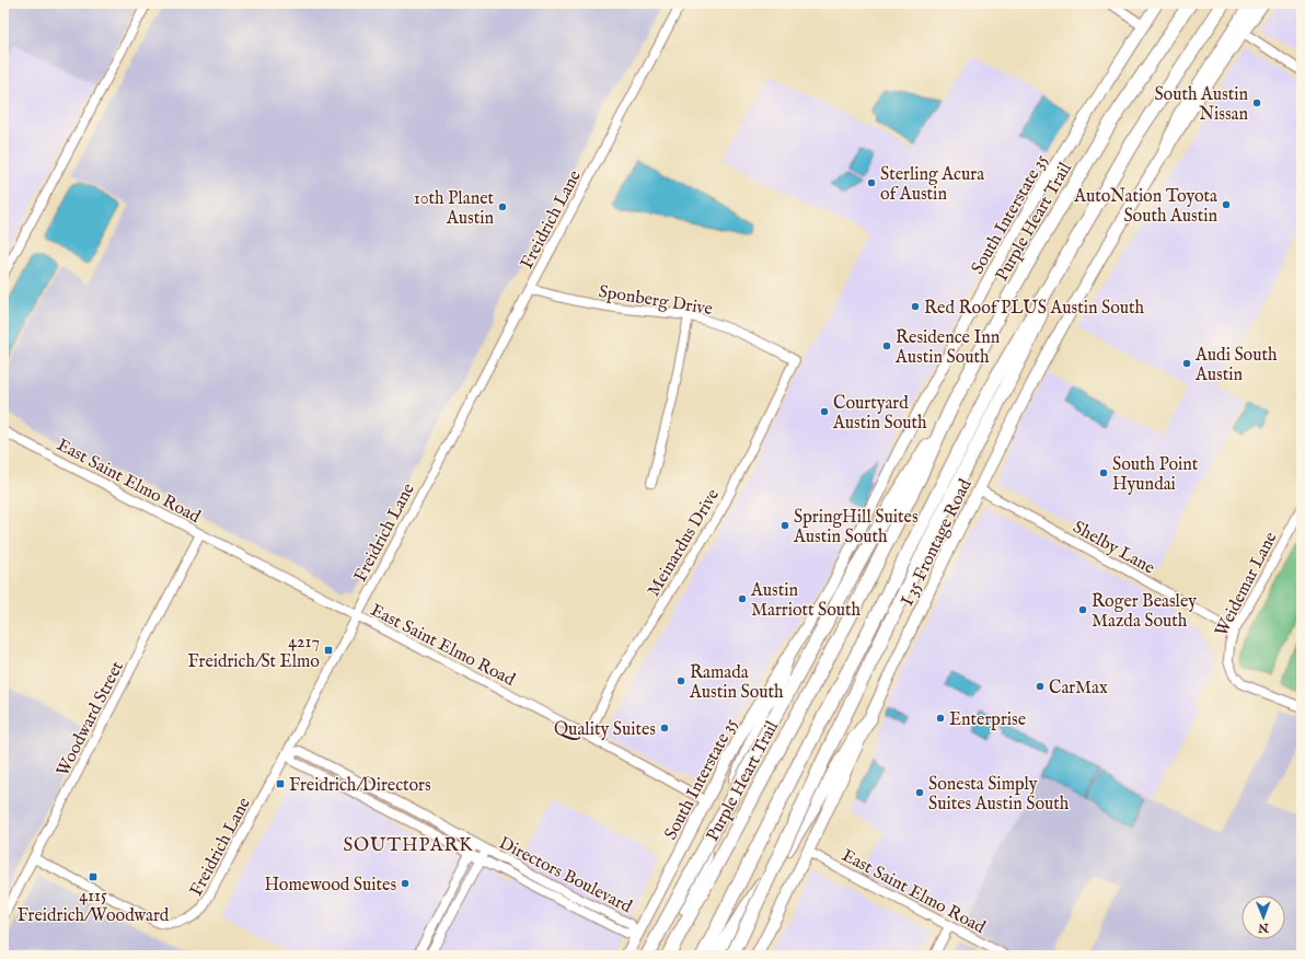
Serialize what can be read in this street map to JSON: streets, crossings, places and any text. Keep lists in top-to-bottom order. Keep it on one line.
{"streets":{"highway":["Purple Heart Trail"],"main road":["South Interstate 35","I 35 Frontage Road"],"street":["Freidrich Lane","Sponberg Drive","East Saint Elmo Road","Meinardus Drive","Shelby Lane","Weidemar Lane","Woodward Street","Directors Boulevard"]},"crossings":[["South Interstate 35","East Saint Elmo Road"],["South Interstate 35","Directors Boulevard"],["Freidrich Lane","Sponberg Drive"],["Freidrich Lane","East Saint Elmo Road"],["Freidrich Lane","Woodward Street"],["Freidrich Lane","Directors Boulevard"],["Sponberg Drive","Meinardus Drive"],["East Saint Elmo Road","Meinardus Drive"],["East Saint Elmo Road","Woodward Street"],["I 35 Frontage Road","Shelby Lane"],["Shelby Lane","Weidemar Lane"]],"districts":["SOUTHPARK"],"places":{"other":["South Austin Nissan","Sterling Acura of Austin","AutoNation Toyota South Austin","10th Planet Austin","Red Roof PLUS Austin South","Residence Inn Austin South","Audi South Austin","Courtyard Austin South","South Point Hyundai","SpringHill Suites Austin South","Austin Marriott South","Roger Beasley Mazda South","Ramada Austin South","CarMax","Enterprise","Quality Suites","Sonesta Simply Suites Austin South","Homewood Suites"],"transit":["4217 Freidrich/St Elmo","Freidrich/Directors","4115 Freidrich/Woodward"]},"north":"bottom"}
